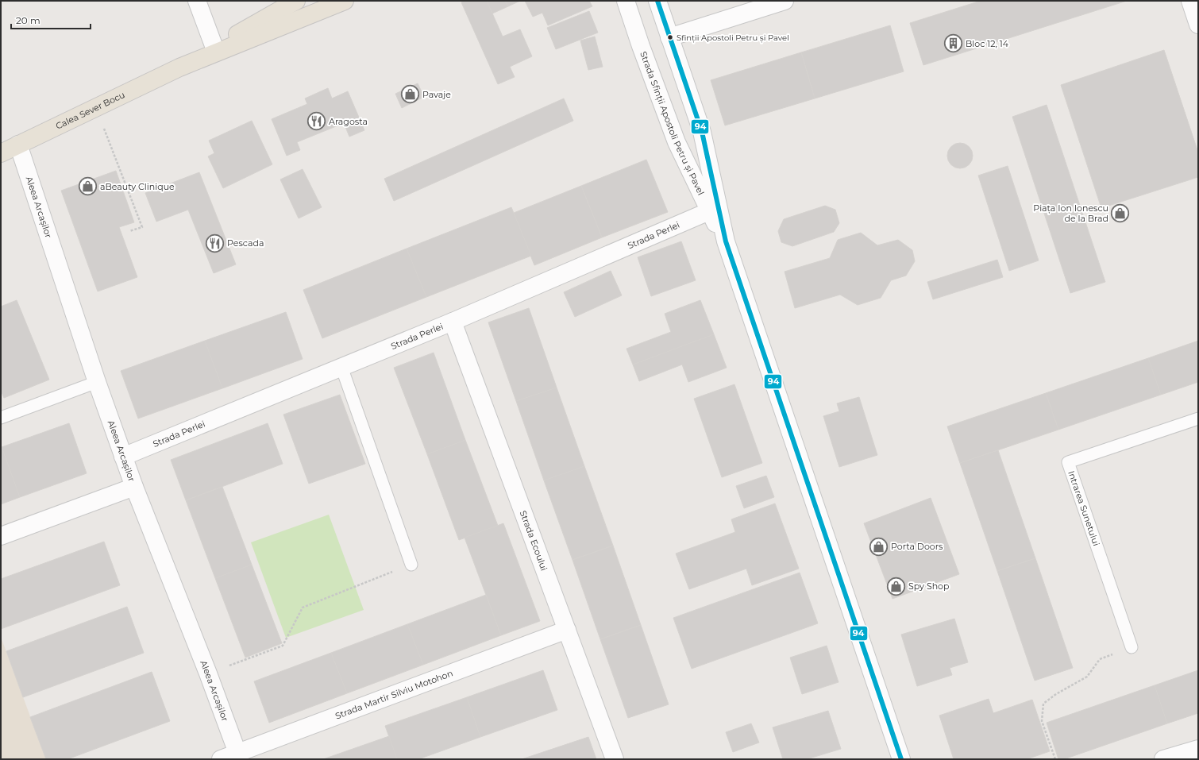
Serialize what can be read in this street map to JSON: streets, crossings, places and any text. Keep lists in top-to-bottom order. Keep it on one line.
{"streets":{"main road":["Calea Sever Bocu"],"street":["Strada Sfinții Apostoli Petru și Pavel","Aleea Arcașilor","Strada Perlei","Strada Ecoului","Strada Martir Silviu Motohon"],"lane":["Intrarea Sunetului"]},"crossings":[["Calea Sever Bocu","Aleea Arcașilor"],["Strada Sfinții Apostoli Petru și Pavel","Strada Perlei"],["Aleea Arcașilor","Strada Perlei"],["Aleea Arcașilor","Strada Martir Silviu Motohon"],["Strada Perlei","Strada Ecoului"],["Strada Ecoului","Strada Martir Silviu Motohon"]],"places":{"other":["Sfinții Apostoli Petru și Pavel"],"building":["Bloc 12, 14"],"shop":["Pavaje","aBeauty Clinique","Piața Ion Ionescu de la Brad","Porta Doors","Spy Shop"],"restaurant":["Aragosta","Pescada"]},"lines":["transit line 94"],"scale_bar":"20 m"}
